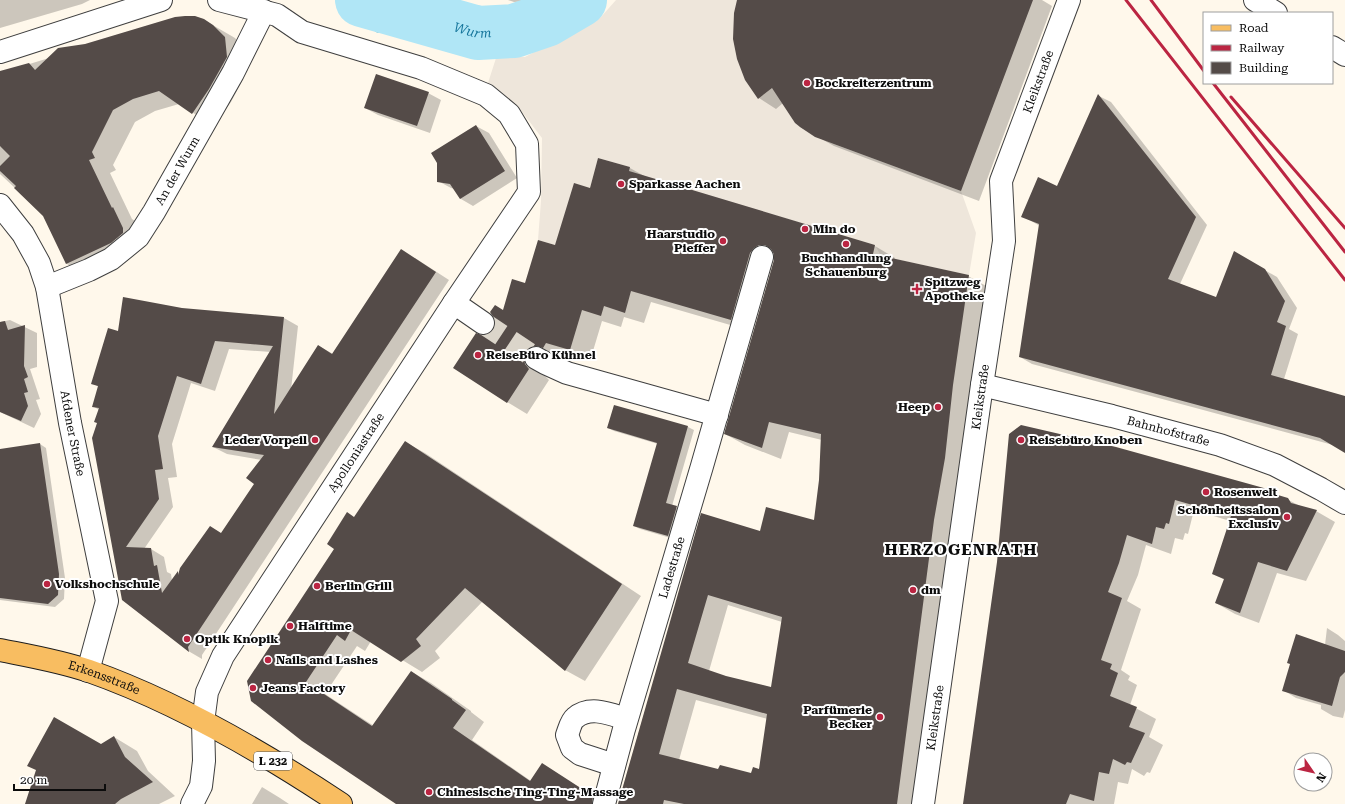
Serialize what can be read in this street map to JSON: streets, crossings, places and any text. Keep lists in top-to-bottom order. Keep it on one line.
{"streets":{"main road":["Erkensstraße","L 232"],"street":["Kleikstraße","An der Wurm","Bahnhofstraße","Afdener Straße","Apolloniastraße","Ladestraße"]},"crossings":[["Kleikstraße","Bahnhofstraße"],["An der Wurm","Afdener Straße"],["An der Wurm","Apolloniastraße"],["Afdener Straße","Erkensstraße"],["Apolloniastraße","Erkensstraße"],["Apolloniastraße","L 232"],["Erkensstraße","L 232"]],"districts":["HERZOGENRATH"],"water":["Wurm"],"places":{"other":["Bockreiterzentrum","Sparkasse Aachen","Min do","Haarstudio Pieffer","Buchhandlung Schauenburg","ReiseBüro Kühnel","Heep","Leder Vorpeil","Reisebüro Knoben","Rosenwelt","Schönheitssalon Exclusiv","Volkshochschule","Berlin Grill","dm","Halftime","Optik Knopik","Nails and Lashes","Jeans Factory","Parfümerie Becker","Chinesische Ting-Ting-Massage"],"health":["Spitzweg Apotheke"]},"legend":["Road","Railway","Building"],"scale_bar":"20 m","north":"bottom right"}
